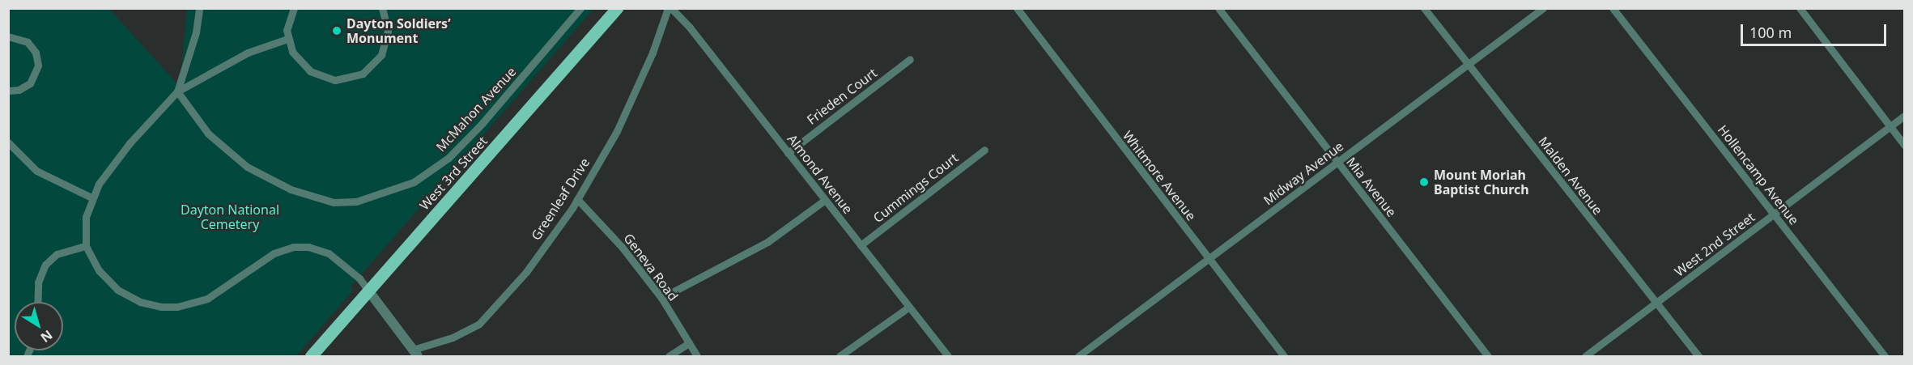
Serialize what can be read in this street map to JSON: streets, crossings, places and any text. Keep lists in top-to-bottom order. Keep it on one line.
{"streets":{"main road":["West 3rd Street"],"street":["Frieden Court","McMahon Avenue","Midway Avenue","Almond Avenue","Hollencamp Avenue","Whitmore Avenue","Malden Avenue","Mia Avenue","Cummings Court","Greenleaf Drive","West 2nd Street","Geneva Road"]},"crossings":[["Frieden Court","Almond Avenue"],["Midway Avenue","Whitmore Avenue"],["Midway Avenue","Malden Avenue"],["Midway Avenue","Mia Avenue"],["Almond Avenue","Cummings Court"],["Almond Avenue","Greenleaf Drive"],["Hollencamp Avenue","West 2nd Street"],["Malden Avenue","West 2nd Street"],["Greenleaf Drive","Geneva Road"]],"parks":["Dayton National Cemetery"],"places":["Dayton Soldiers’ Monument","Mount Moriah Baptist Church"],"scale_bar":"100 m","north":"bottom right"}
